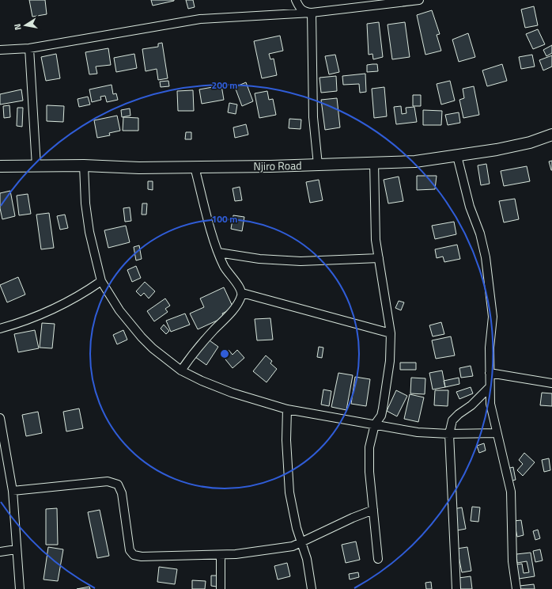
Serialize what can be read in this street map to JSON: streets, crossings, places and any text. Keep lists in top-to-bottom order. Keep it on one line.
{"streets":{"street":["Njiro Road"]},"north":"left","rings":["200 m","100 m"]}
